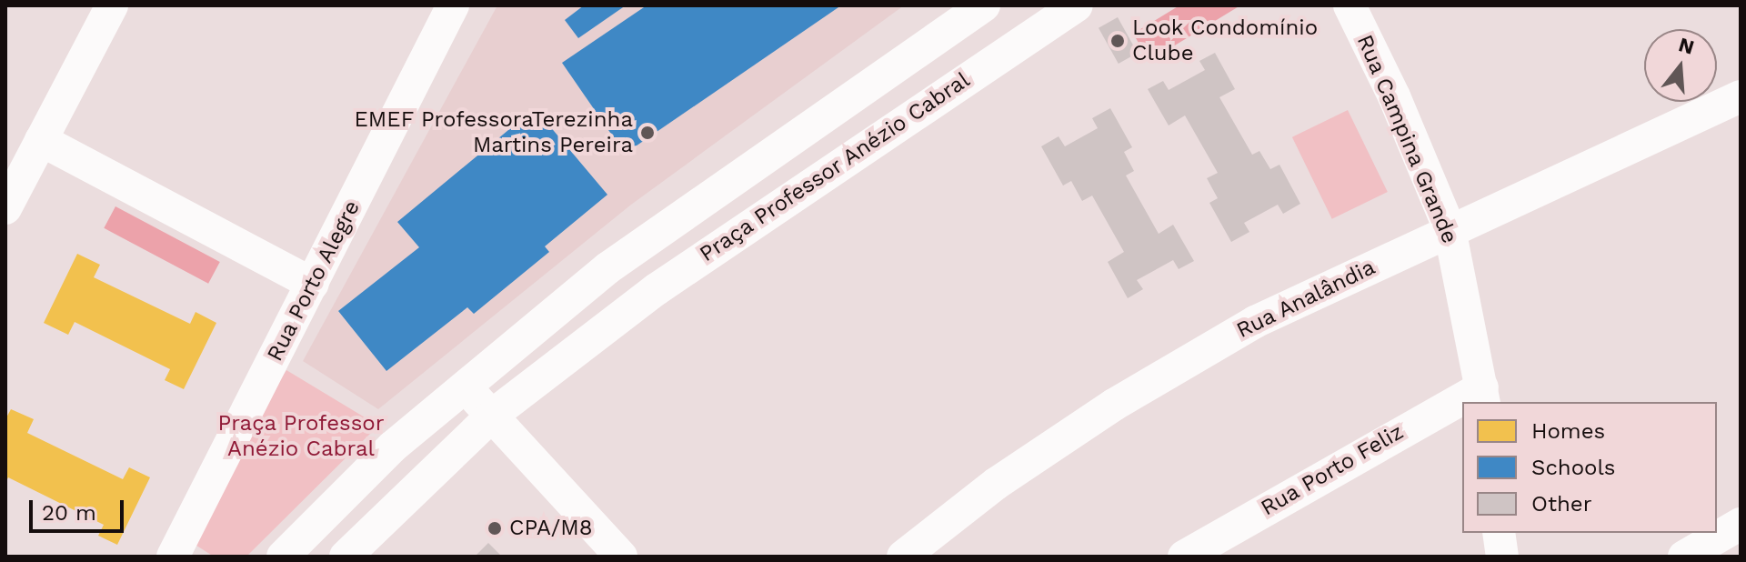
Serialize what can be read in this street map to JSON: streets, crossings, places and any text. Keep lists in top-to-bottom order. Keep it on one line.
{"streets":{"street":["Rua Campina Grande","Praça Professor Anézio Cabral","Rua Porto Alegre","Rua Analândia","Rua Porto Feliz"]},"crossings":[["Rua Campina Grande","Rua Analândia"]],"parks":["Praça Professor Anézio Cabral"],"places":["Look Condomínio Clube","EMEF ProfessoraTerezinha Martins Pereira","CPA/M8"],"legend":["Homes","Schools","Other"],"scale_bar":"20 m","north":"top"}
